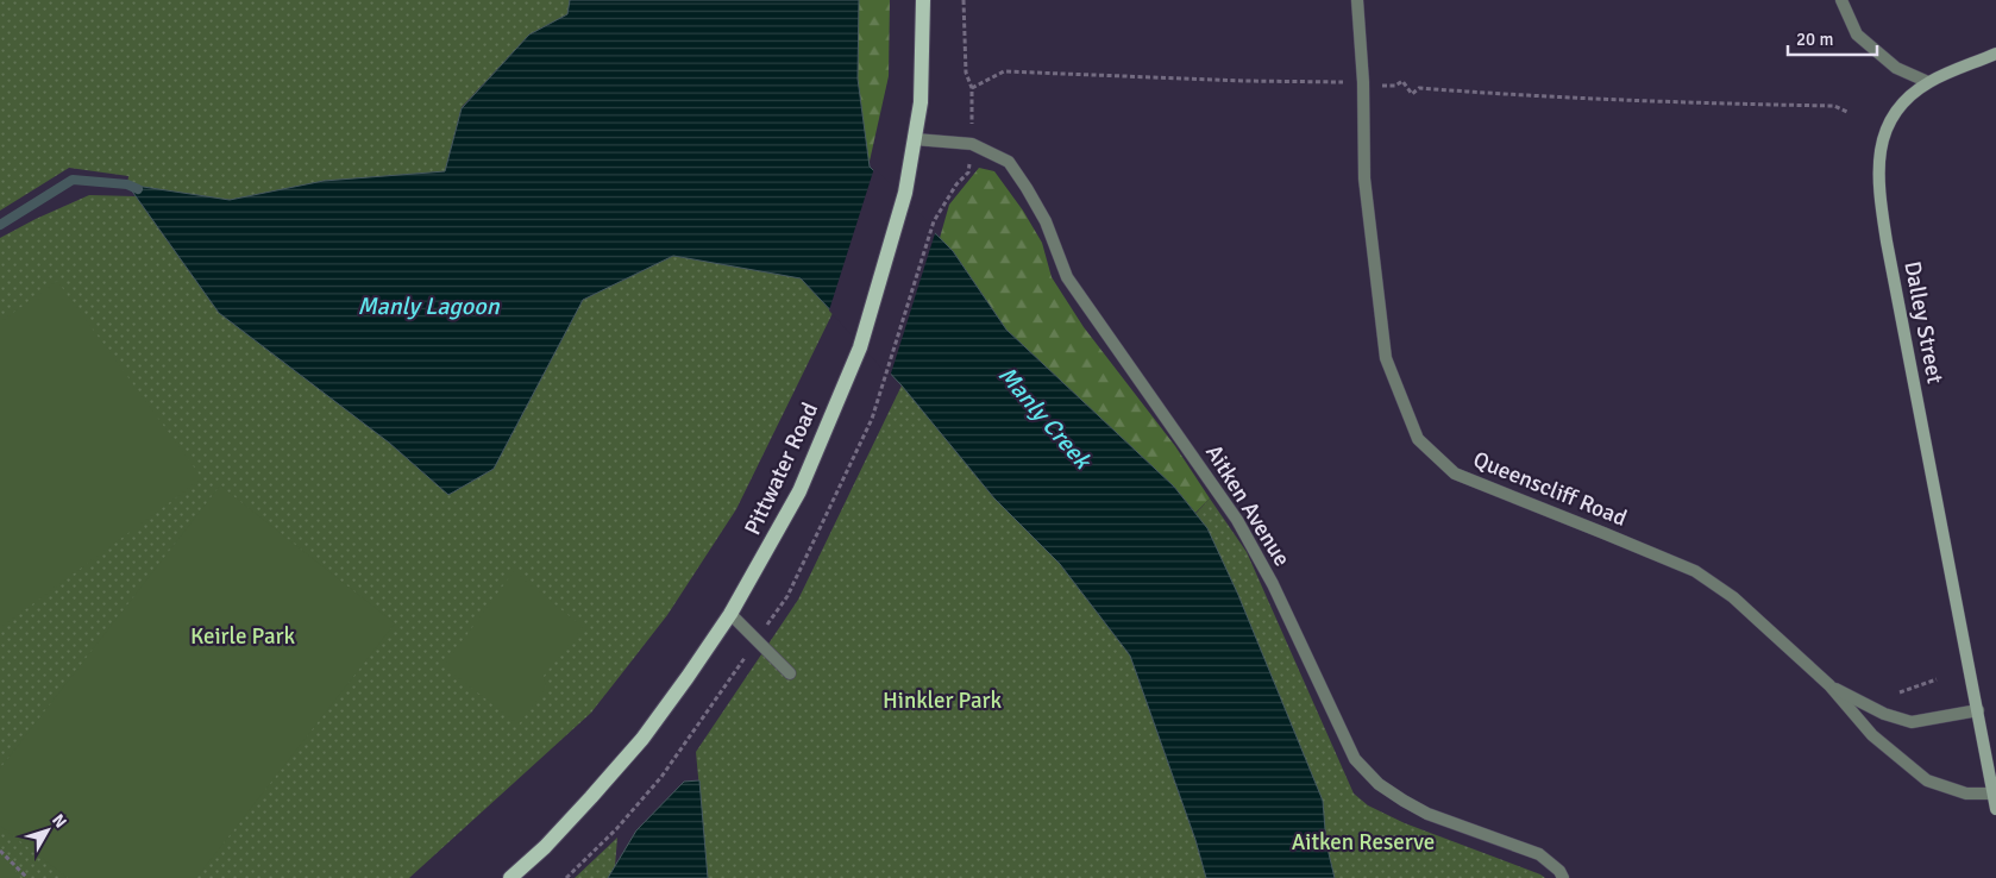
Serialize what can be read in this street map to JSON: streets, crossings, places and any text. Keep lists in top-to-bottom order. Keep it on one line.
{"streets":{"main road":["Dalley Street","Pittwater Road"],"street":["Queenscliff Road","Aitken Avenue"]},"crossings":[["Dalley Street","Queenscliff Road"],["Pittwater Road","Aitken Avenue"]],"water":["Manly Lagoon","Manly Creek"],"parks":["Keirle Park","Hinkler Park","Aitken Reserve"],"scale_bar":"20 m","north":"top right"}
